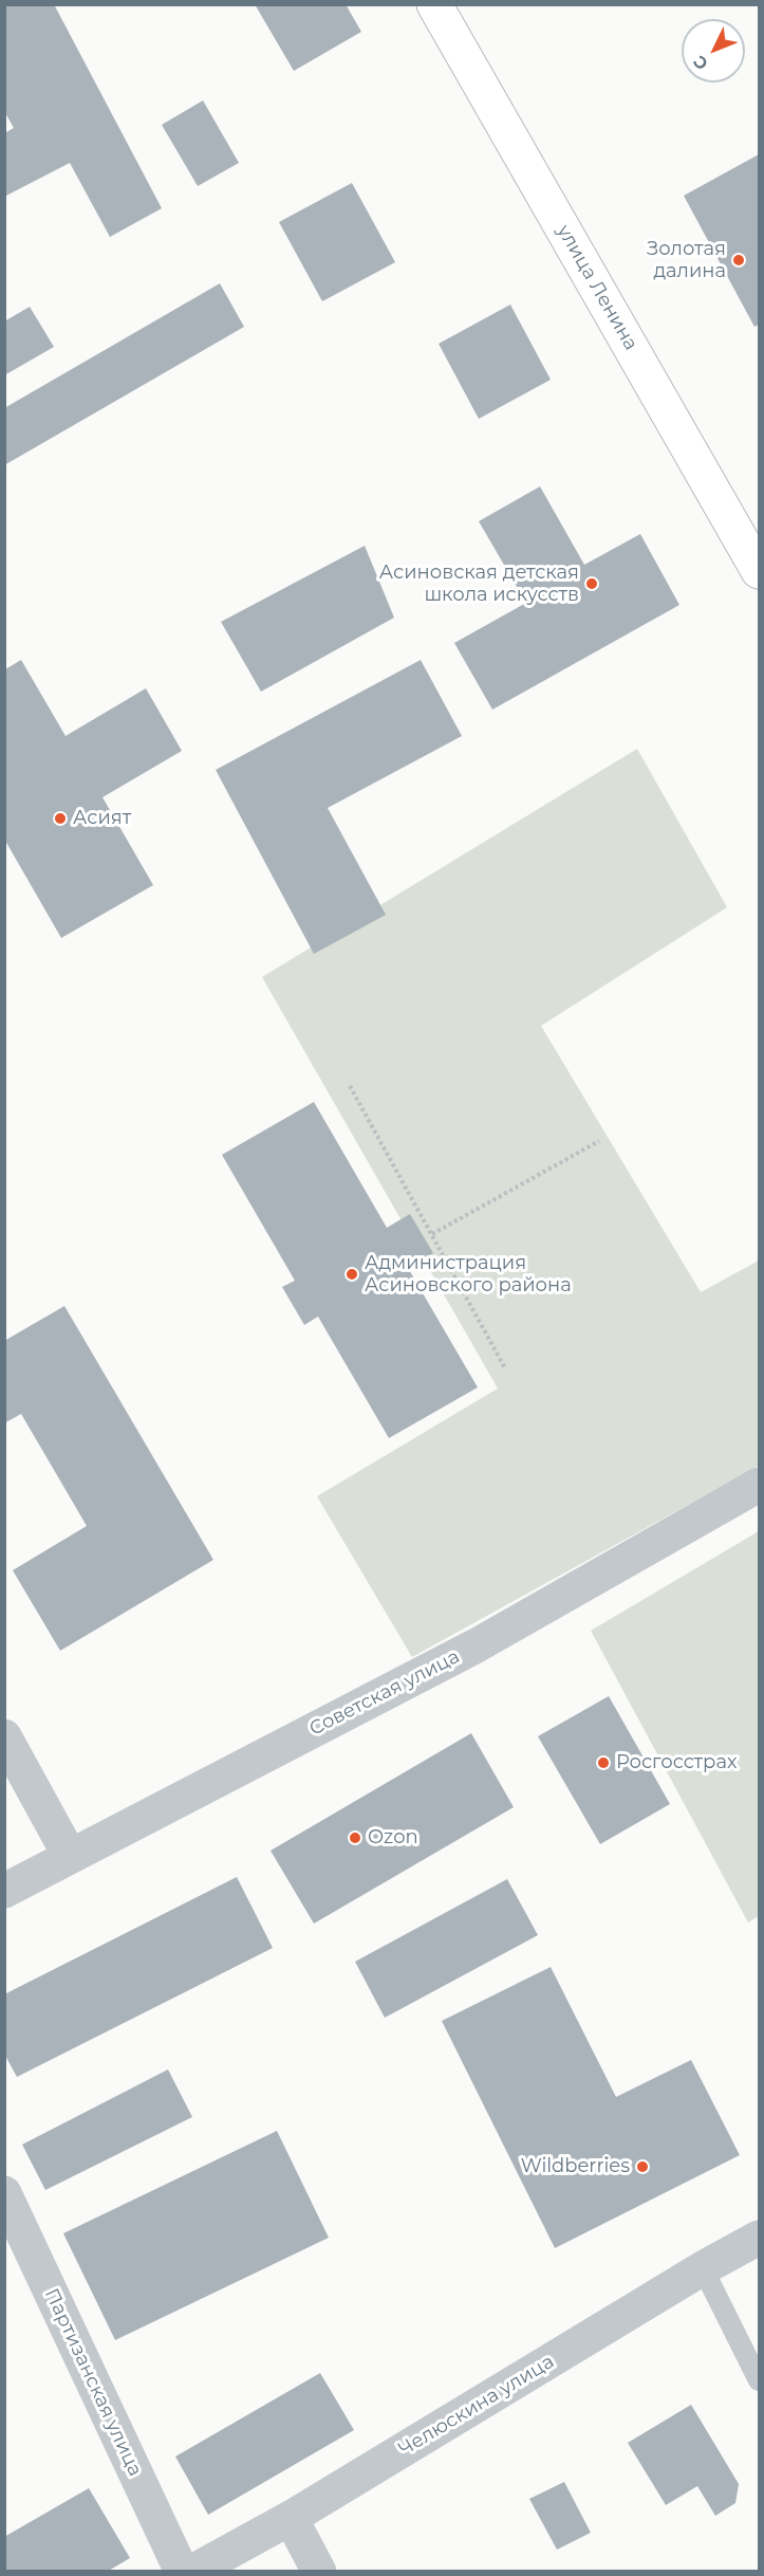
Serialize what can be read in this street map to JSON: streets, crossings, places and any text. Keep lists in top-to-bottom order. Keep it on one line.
{"streets":{"main road":["улица Ленина"],"street":["Советская улица","Партизанская улица","Челюскина улица"]},"places":["Золотая далина","Асиновская детская школа искусств","Асият","Администрация Асиновского района","Росгосстрах","Ozon","Wildberries"],"north":"bottom left"}
